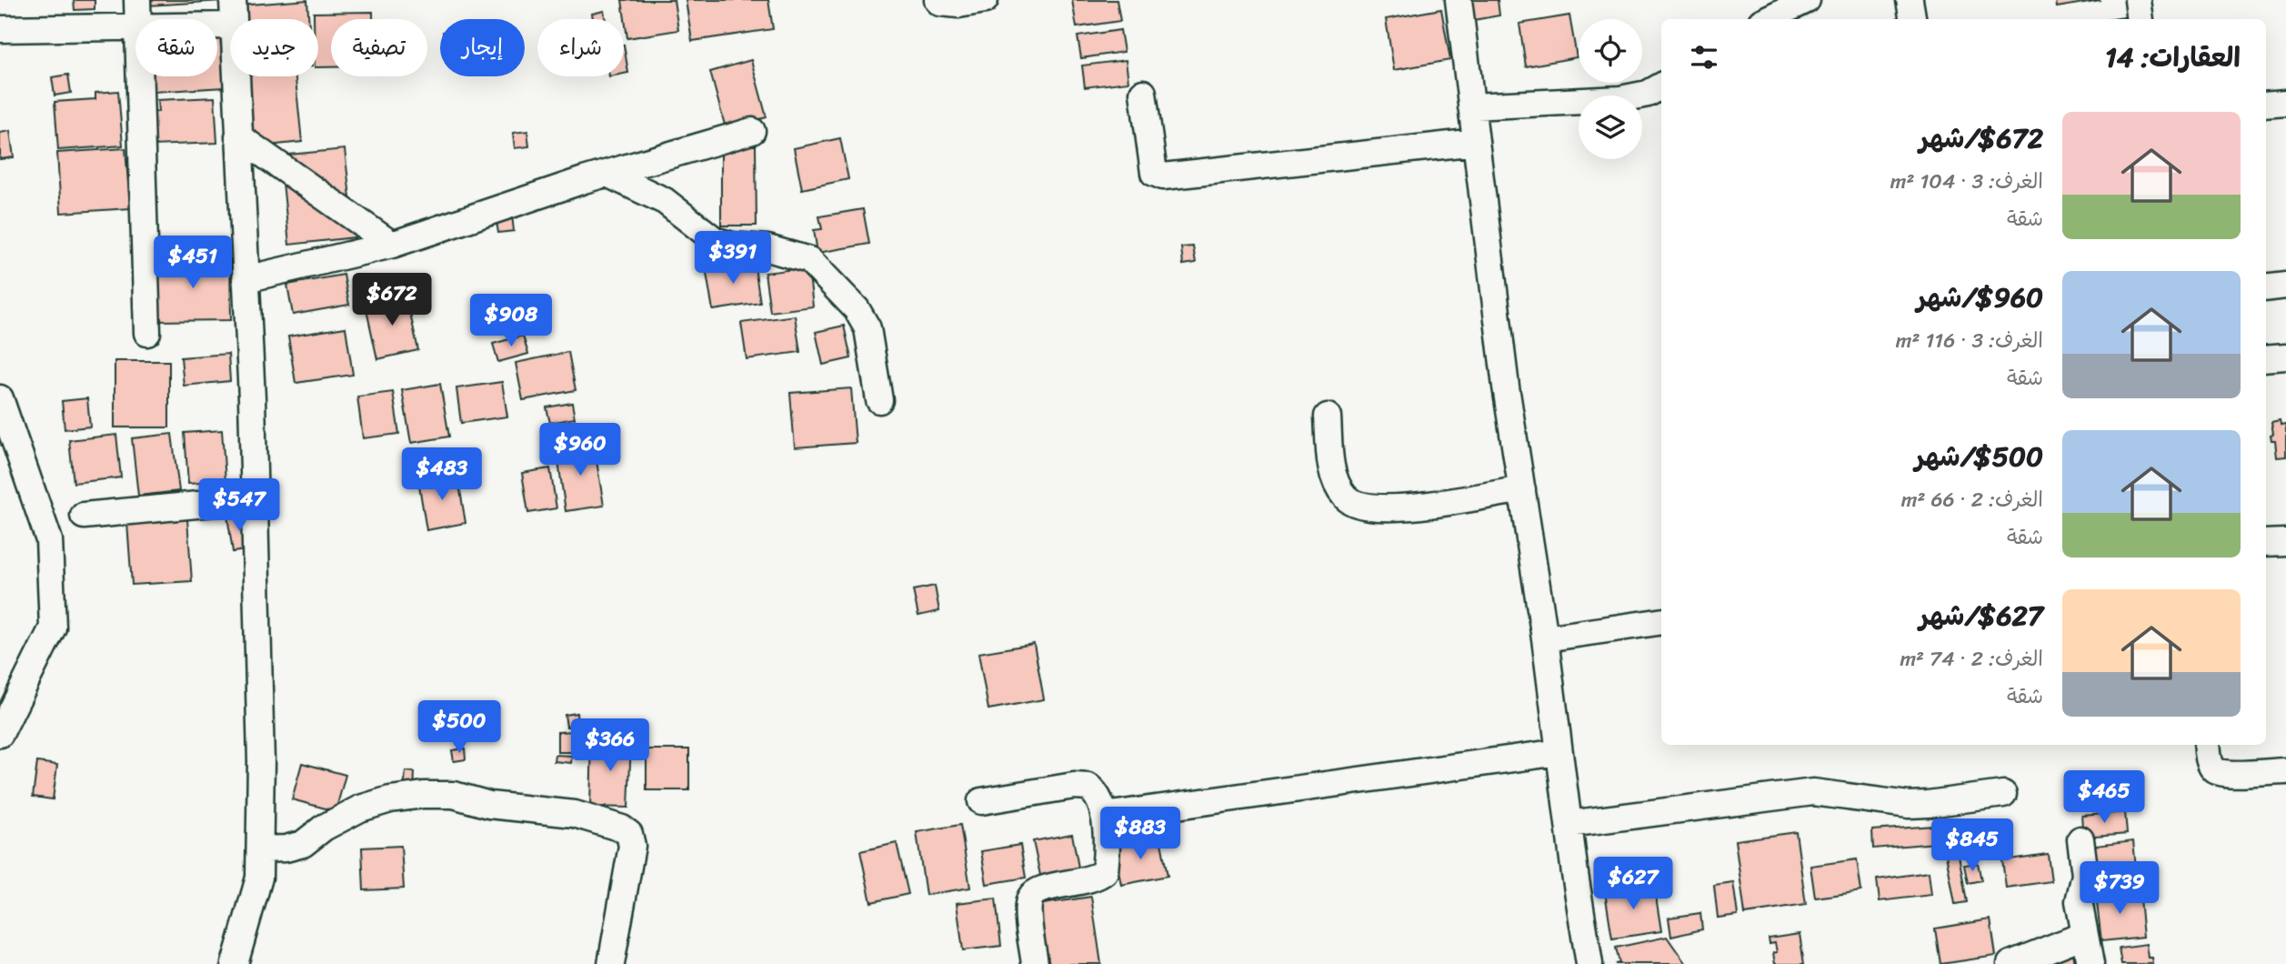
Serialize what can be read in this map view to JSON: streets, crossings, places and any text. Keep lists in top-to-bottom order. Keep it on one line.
{"page":{"chip":["شراء","إيجار","تصفية","جديد","شقة"],"heading":"العقارات: 14","list":[{"name":"$672/شهر","note":"الغرف: 3 · 104 m² · شقة"},{"name":"$960/شهر","note":"الغرف: 3 · 116 m² · شقة"},{"name":"$500/شهر","note":"الغرف: 2 · 66 m² · شقة"},{"name":"$627/شهر","note":"الغرف: 2 · 74 m² · شقة"}],"price":["$391","$451","$672","$908","$960","$483","$547","$500","$366","$465","$883","$845","$627","$739"]}}
